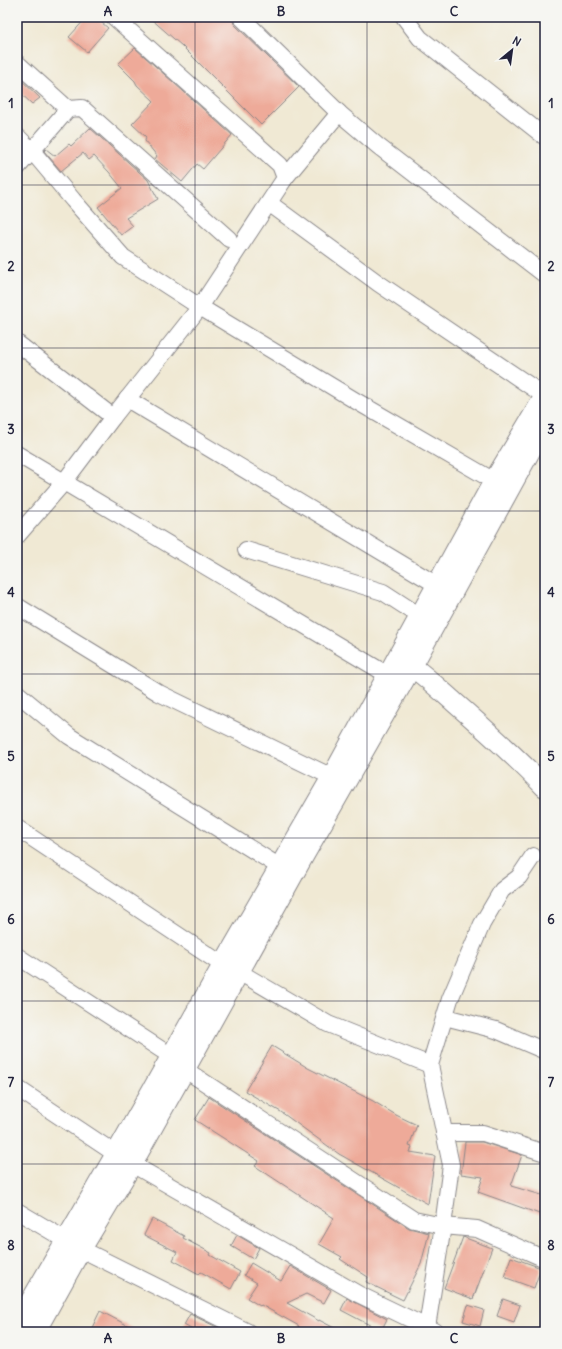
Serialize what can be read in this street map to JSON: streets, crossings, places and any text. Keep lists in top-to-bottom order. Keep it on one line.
{"north":"top right","grid":{"columns":["A","B","C"],"rows":["1","2","3","4","5","6","7","8"]}}
